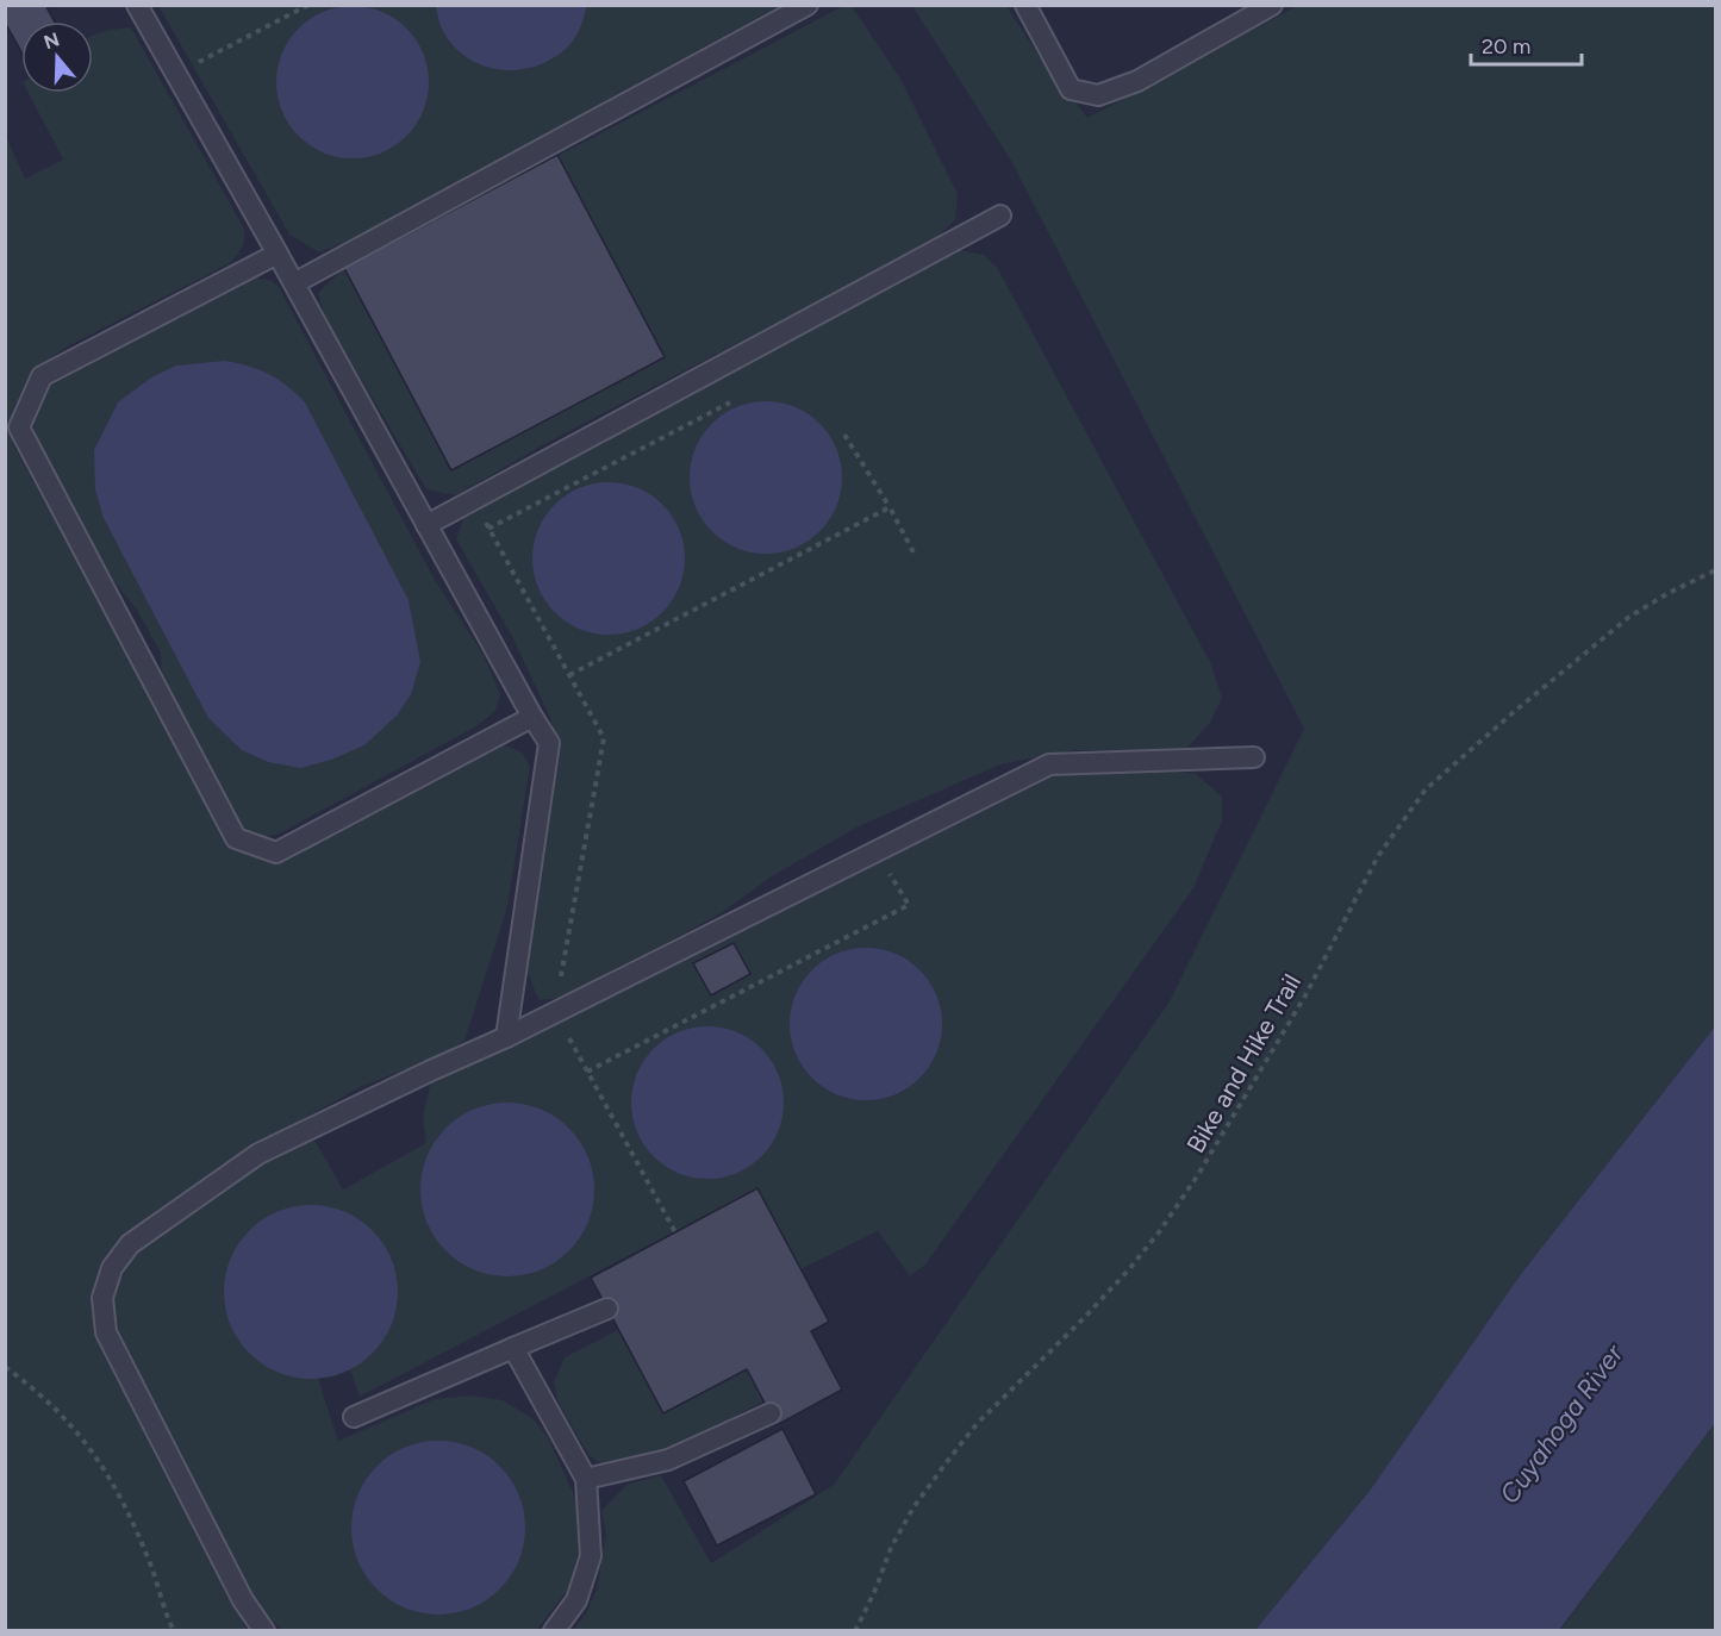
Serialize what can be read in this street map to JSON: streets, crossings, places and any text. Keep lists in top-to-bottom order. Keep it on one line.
{"streets":{"path":["Bike and Hike Trail"]},"water":["Cuyahoga River"],"scale_bar":"20 m","north":"top"}
